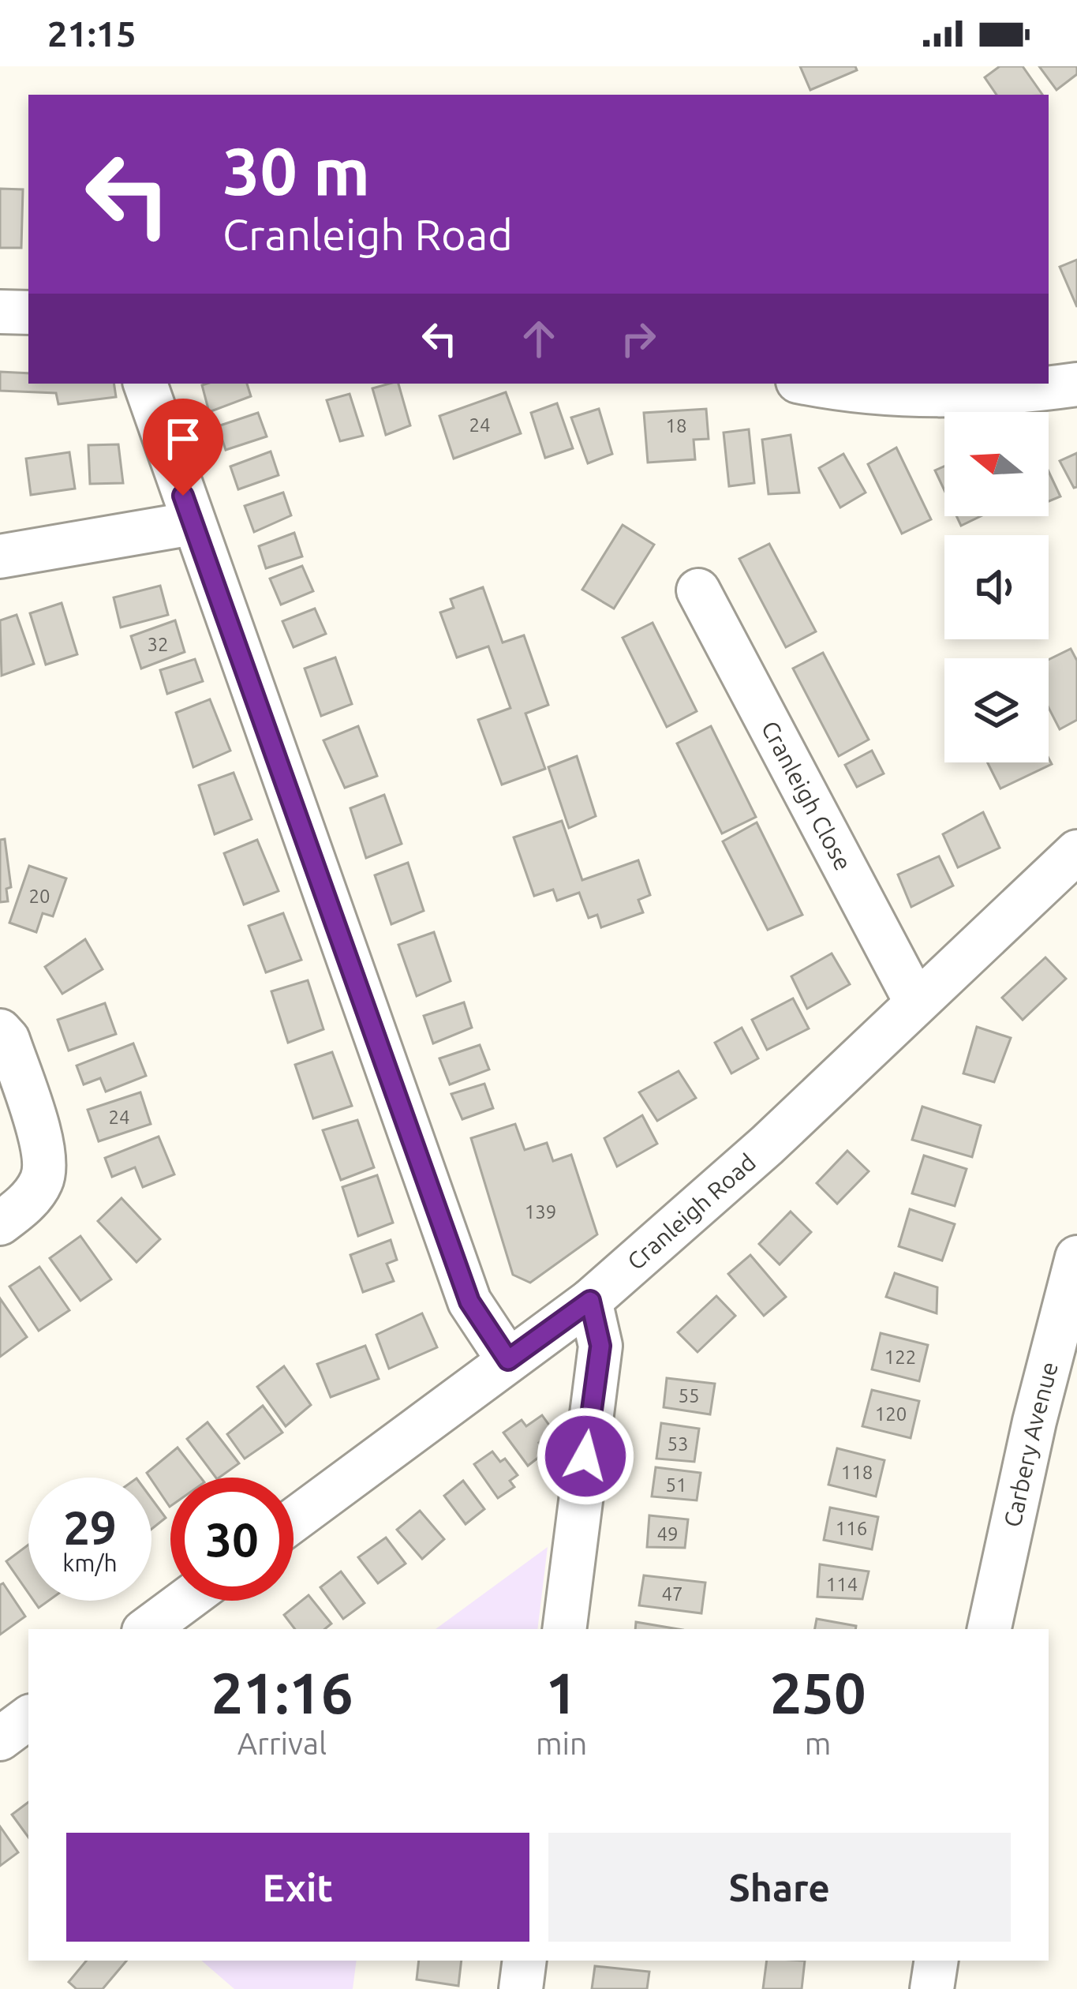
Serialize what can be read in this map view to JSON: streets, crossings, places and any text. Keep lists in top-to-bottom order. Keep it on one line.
{"streets":{"street":["Cranleigh Close","Cranleigh Road","Carbery Avenue"]},"crossings":[["Cranleigh Close","Cranleigh Road"]],"house_numbers":["24","18","32","20","24","139","122","55","120","53","118","51","116","49","114","47"],"north":"left","page":{"status":"21:15","turn":["30 m","Cranleigh Road"],"speed":"29 km/h","limit":"30","eta":["21:16","Arrival","1","min","250","m"],"buttons":["Exit","Share"]}}
